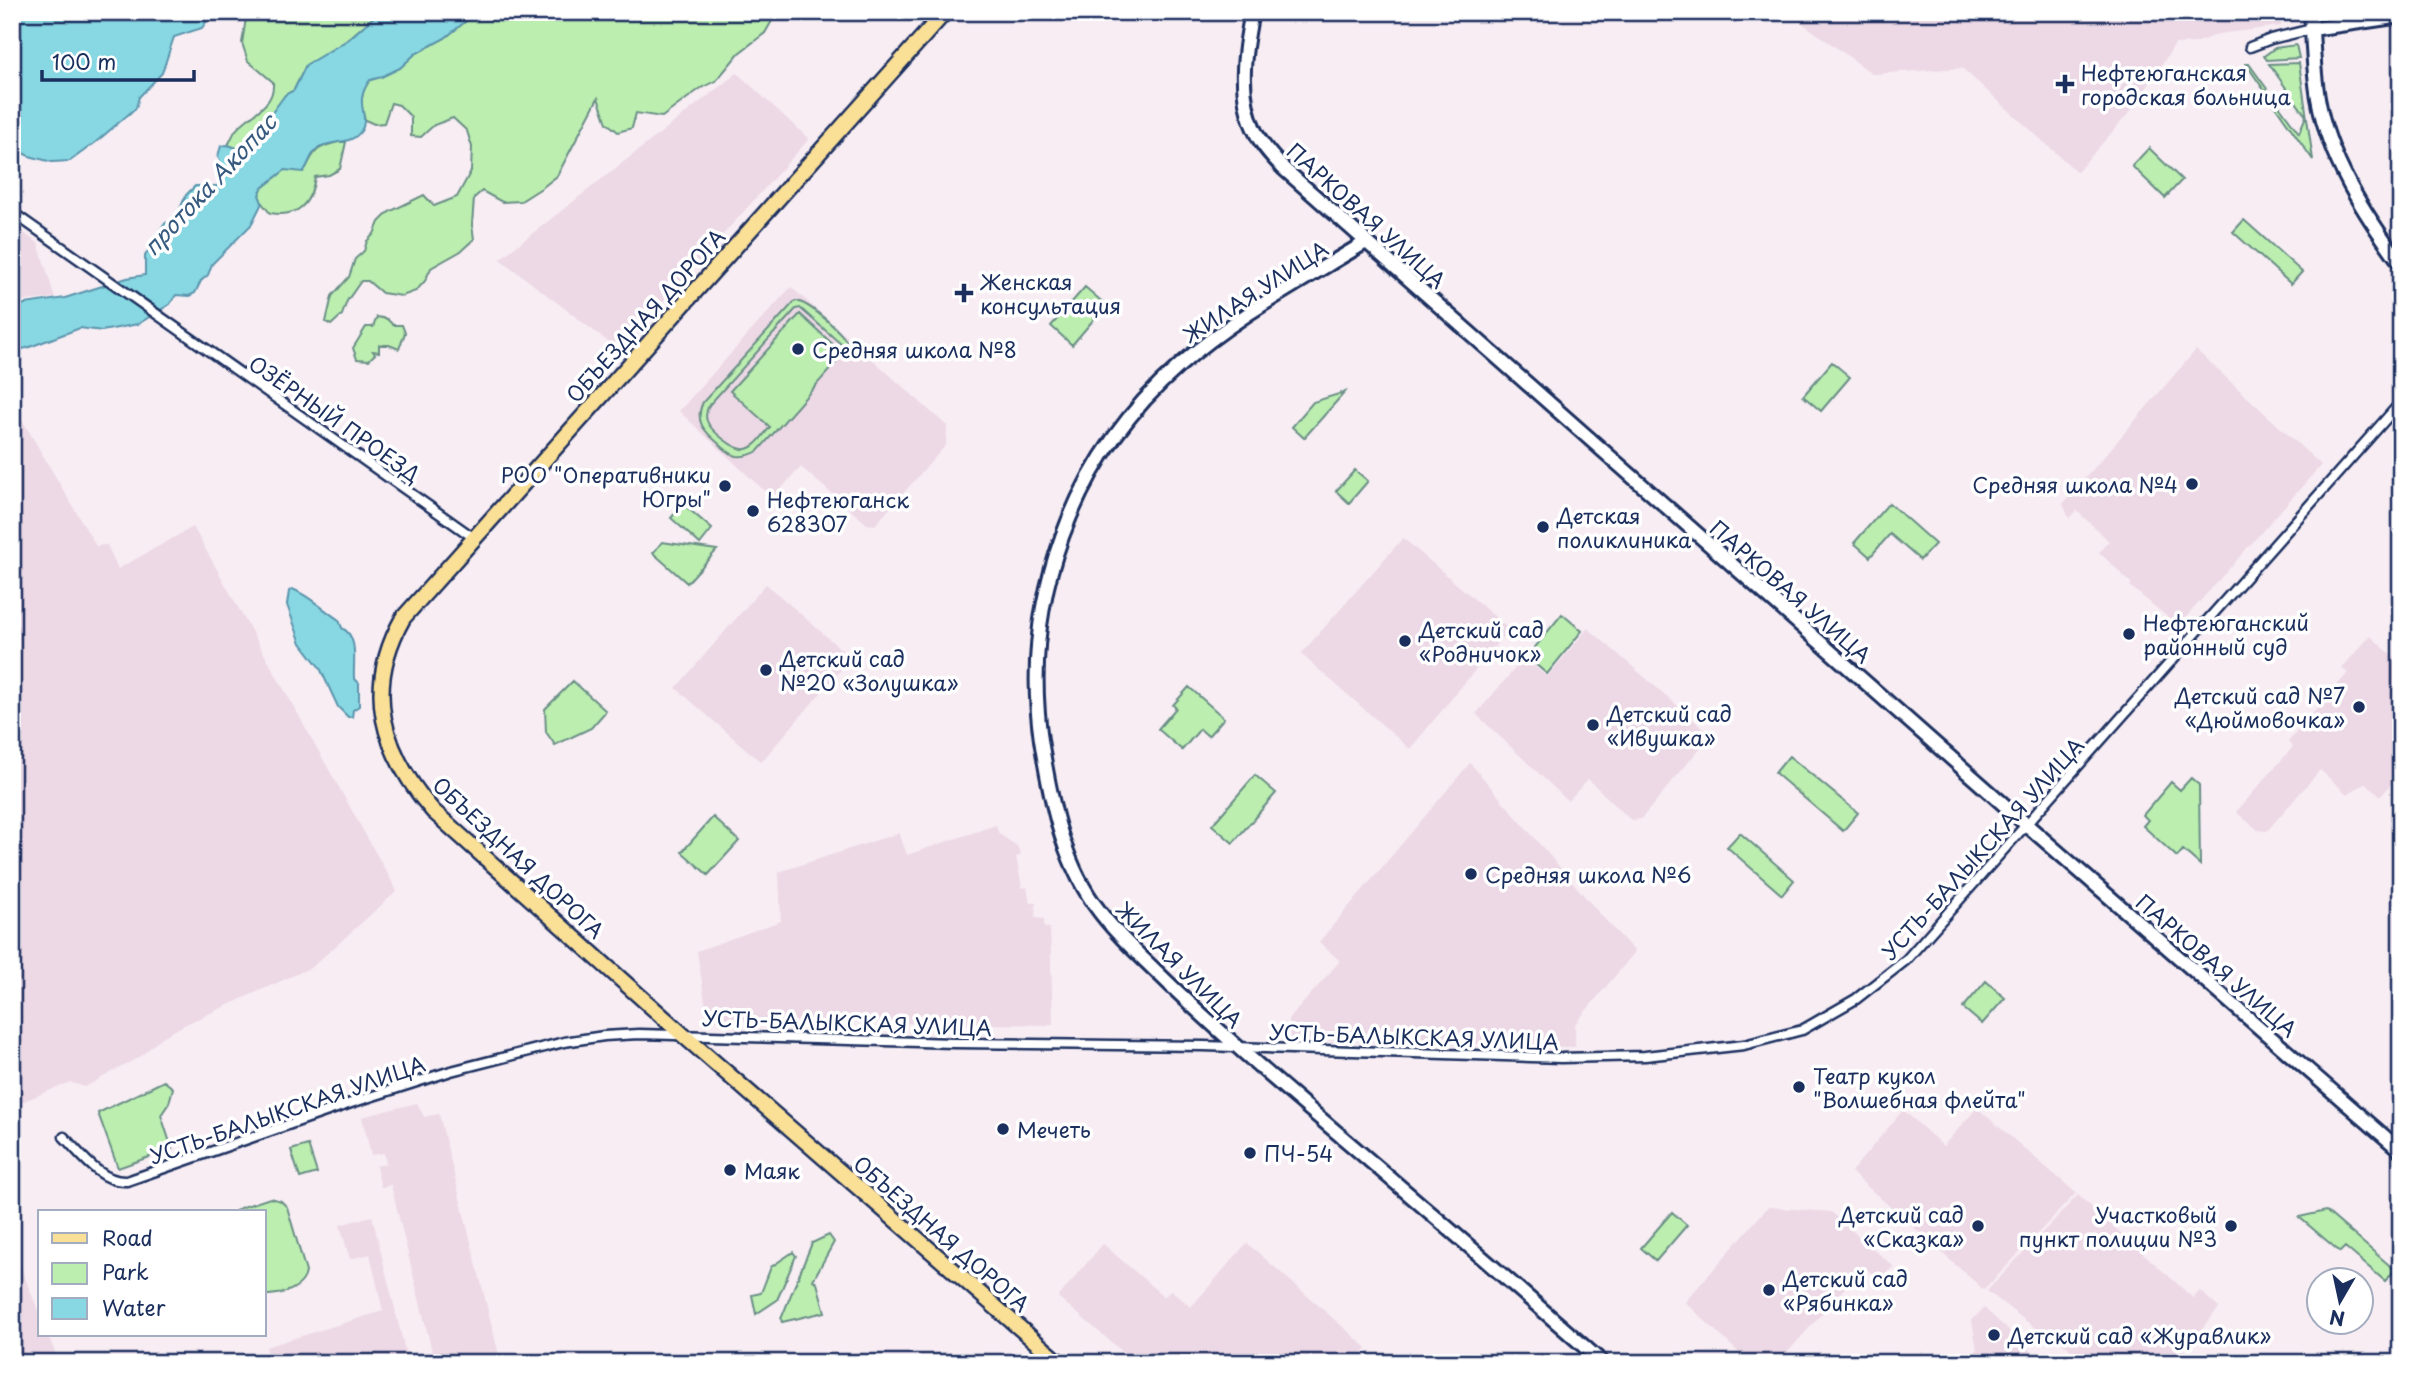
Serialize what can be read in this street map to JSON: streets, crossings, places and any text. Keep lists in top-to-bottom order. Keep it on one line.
{"streets":{"main road":["ПАРКОВАЯ УЛИЦА","ЖИЛАЯ УЛИЦА","ОБЪЕЗДНАЯ ДОРОГА"],"street":["ОЗЁРНЫЙ ПРОЕЗД","УСТЬ-БАЛЫКСКАЯ УЛИЦА"]},"crossings":[["ПАРКОВАЯ УЛИЦА","ЖИЛАЯ УЛИЦА"],["ПАРКОВАЯ УЛИЦА","УСТЬ-БАЛЫКСКАЯ УЛИЦА"],["ЖИЛАЯ УЛИЦА","УСТЬ-БАЛЫКСКАЯ УЛИЦА"],["ОБЪЕЗДНАЯ ДОРОГА","ОЗЁРНЫЙ ПРОЕЗД"],["ОБЪЕЗДНАЯ ДОРОГА","УСТЬ-БАЛЫКСКАЯ УЛИЦА"]],"water":["протока Акопас"],"places":{"health":["Нефтеюганская городская больница","Женская консультация"],"other":["Средняя школа №8","Средняя школа №4","РОО \"Оперативники Югры\"","Нефтеюганск 628307","Детская поликлиника","Нефтеюганский районный суд","Детский сад «Родничок»","Детский сад №20 «Золушка»","Детский сад №7 «Дюймовочка»","Детский сад «Ивушка»","Средняя школа №6","Театр кукол \"Волшебная флейта\"","Мечеть","ПЧ-54","Маяк","Детский сад «Сказка»","Участковый пункт полиции №3","Детский сад «Рябинка»","Детский сад «Журавлик»"]},"legend":["Road","Park","Water"],"scale_bar":"100 m","north":"bottom"}
